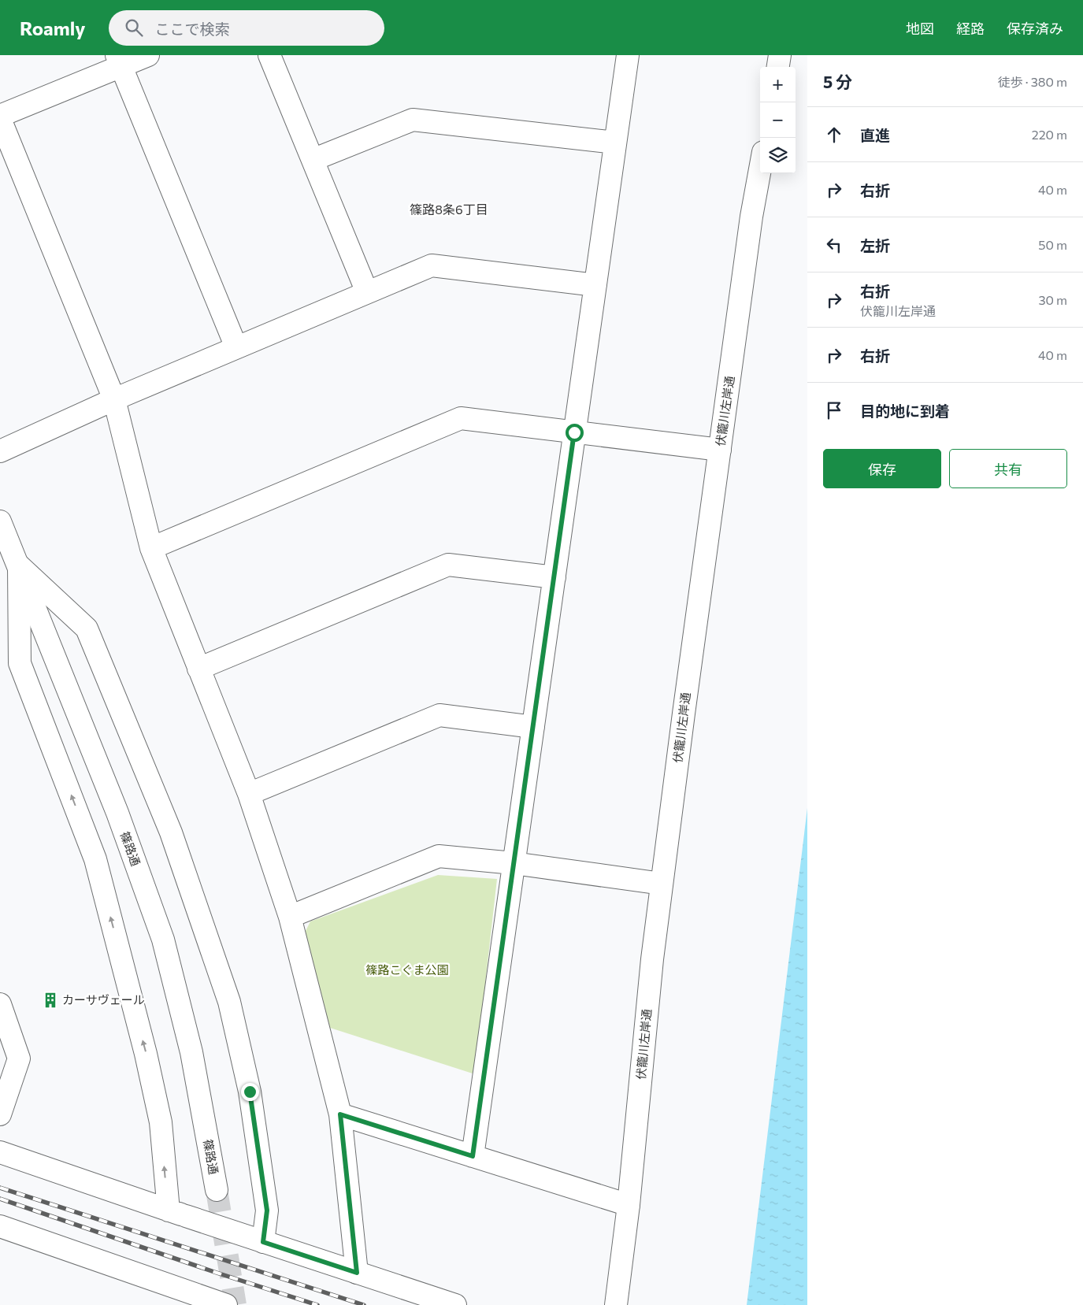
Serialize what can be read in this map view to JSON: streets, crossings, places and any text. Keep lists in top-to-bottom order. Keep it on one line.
{"streets":{"street":["伏籠川左岸通","篠路通"]},"districts":["篠路8条6丁目"],"parks":["篠路こぐま公園"],"places":{"building":["カーサヴェール"]},"page":{"header":"Roamly","search":"ここで検索","nav":["地図","経路","保存済み"],"heading":["5 分","徒歩 · 380 m"],"map_buttons":["+","−"],"list":[["直進","220 m"],["右折","40 m"],["左折","50 m"],["右折","伏籠川左岸通","30 m"],["右折","40 m"],"目的地に到着"],"buttons":["保存","共有"]}}
